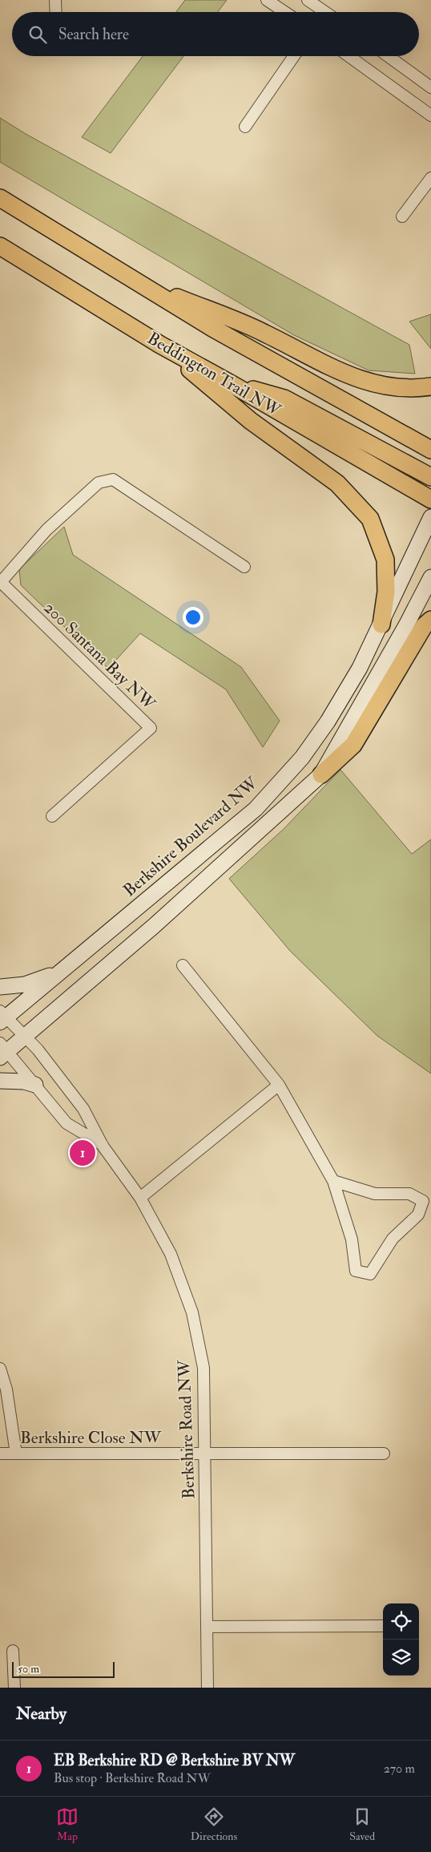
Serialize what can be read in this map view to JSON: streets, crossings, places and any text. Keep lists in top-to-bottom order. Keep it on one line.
{"streets":{"main road":["Beddington Trail NW","Berkshire Boulevard NW"],"street":["200 Santana Bay NW","Berkshire Road NW","Berkshire Close NW"]},"crossings":[["Berkshire Boulevard NW","Berkshire Road NW"],["Berkshire Road NW","Berkshire Close NW"]],"scale_bar":"50 m","page":{"search":"Search here","pins":"1","scale":"50 m","heading":"Nearby","list":[{"mark":"1","name":"EB Berkshire RD @ Berkshire BV NW","note":"Bus stop · Berkshire Road NW","value":"270 m"}],"nav":["Map","Directions","Saved"]}}
